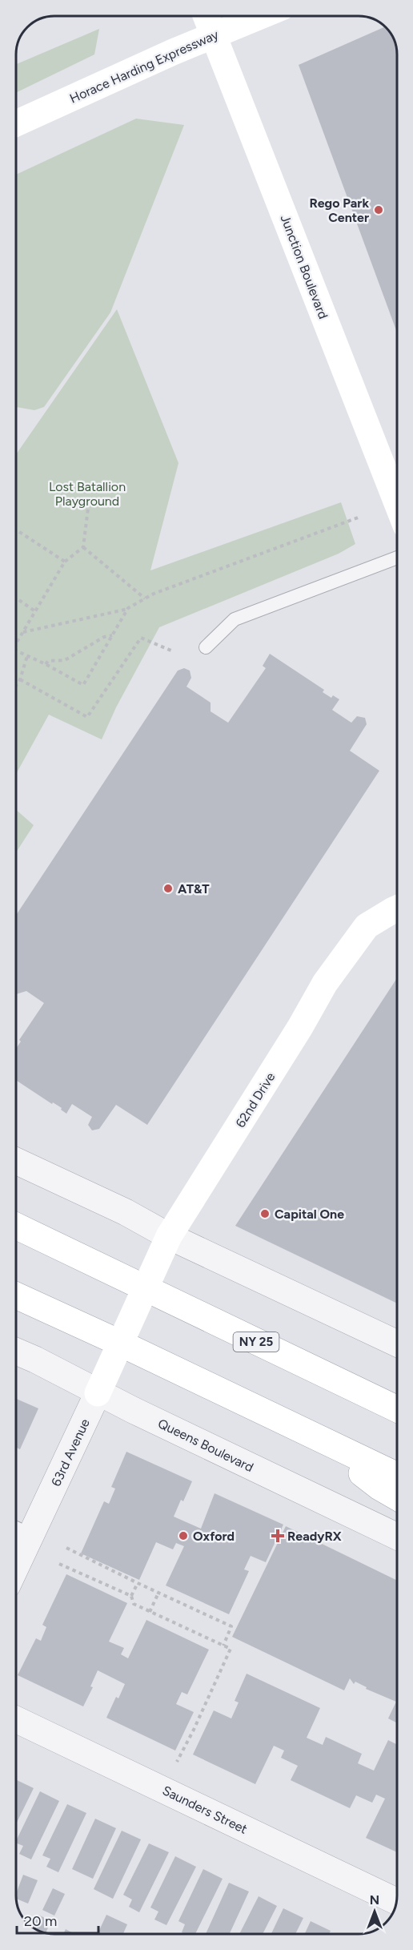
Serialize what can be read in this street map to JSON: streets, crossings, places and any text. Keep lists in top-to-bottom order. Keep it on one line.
{"streets":{"main road":["Horace Harding Expressway","Junction Boulevard","62nd Drive","NY 25","63rd Avenue"],"street":["Queens Boulevard","Saunders Street"]},"crossings":[["Horace Harding Expressway","Junction Boulevard"],["62nd Drive","NY 25"],["62nd Drive","63rd Avenue"],["Queens Boulevard","63rd Avenue"]],"parks":["Lost Batallion Playground"],"places":{"other":["Rego Park Center","AT&T","Capital One","Oxford"],"health":["ReadyRX"]},"scale_bar":"20 m","north":"top"}
